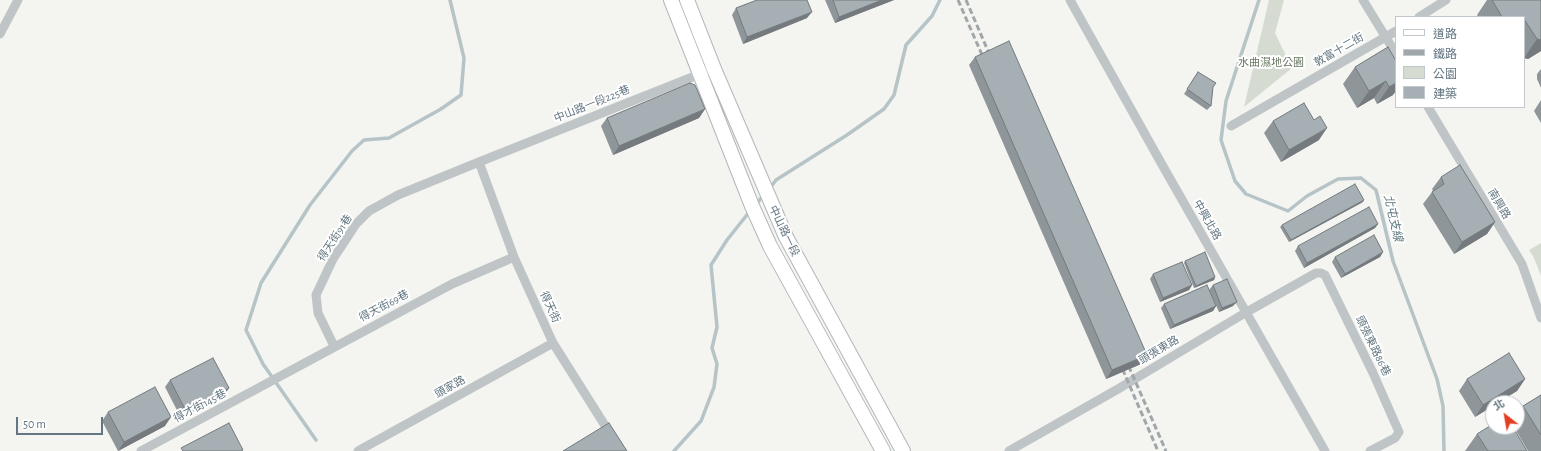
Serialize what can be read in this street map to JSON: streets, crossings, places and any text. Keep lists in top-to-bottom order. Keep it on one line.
{"streets":{"main road":["中山路一段"],"street":["敦富十二街","中山路一段225巷","南興路","中興北路","得天街91巷","得天街69巷","得天街","頭張東路86巷","頭張東路","頭家路","得才街145巷"]},"crossings":[["中山路一段225巷","中山路一段"],["中山路一段225巷","得天街91巷"],["中山路一段225巷","得天街"],["中興北路","頭張東路"],["得天街91巷","得天街69巷"],["得天街91巷","得天街"],["得天街69巷","得天街"],["得天街69巷","得才街145巷"],["得天街","頭家路"],["頭張東路86巷","頭張東路"]],"water":["北屯支線"],"parks":["水曲濕地公園"],"legend":["道路","鐵路","公園","建築"],"scale_bar":"50 m","north":"top left"}
